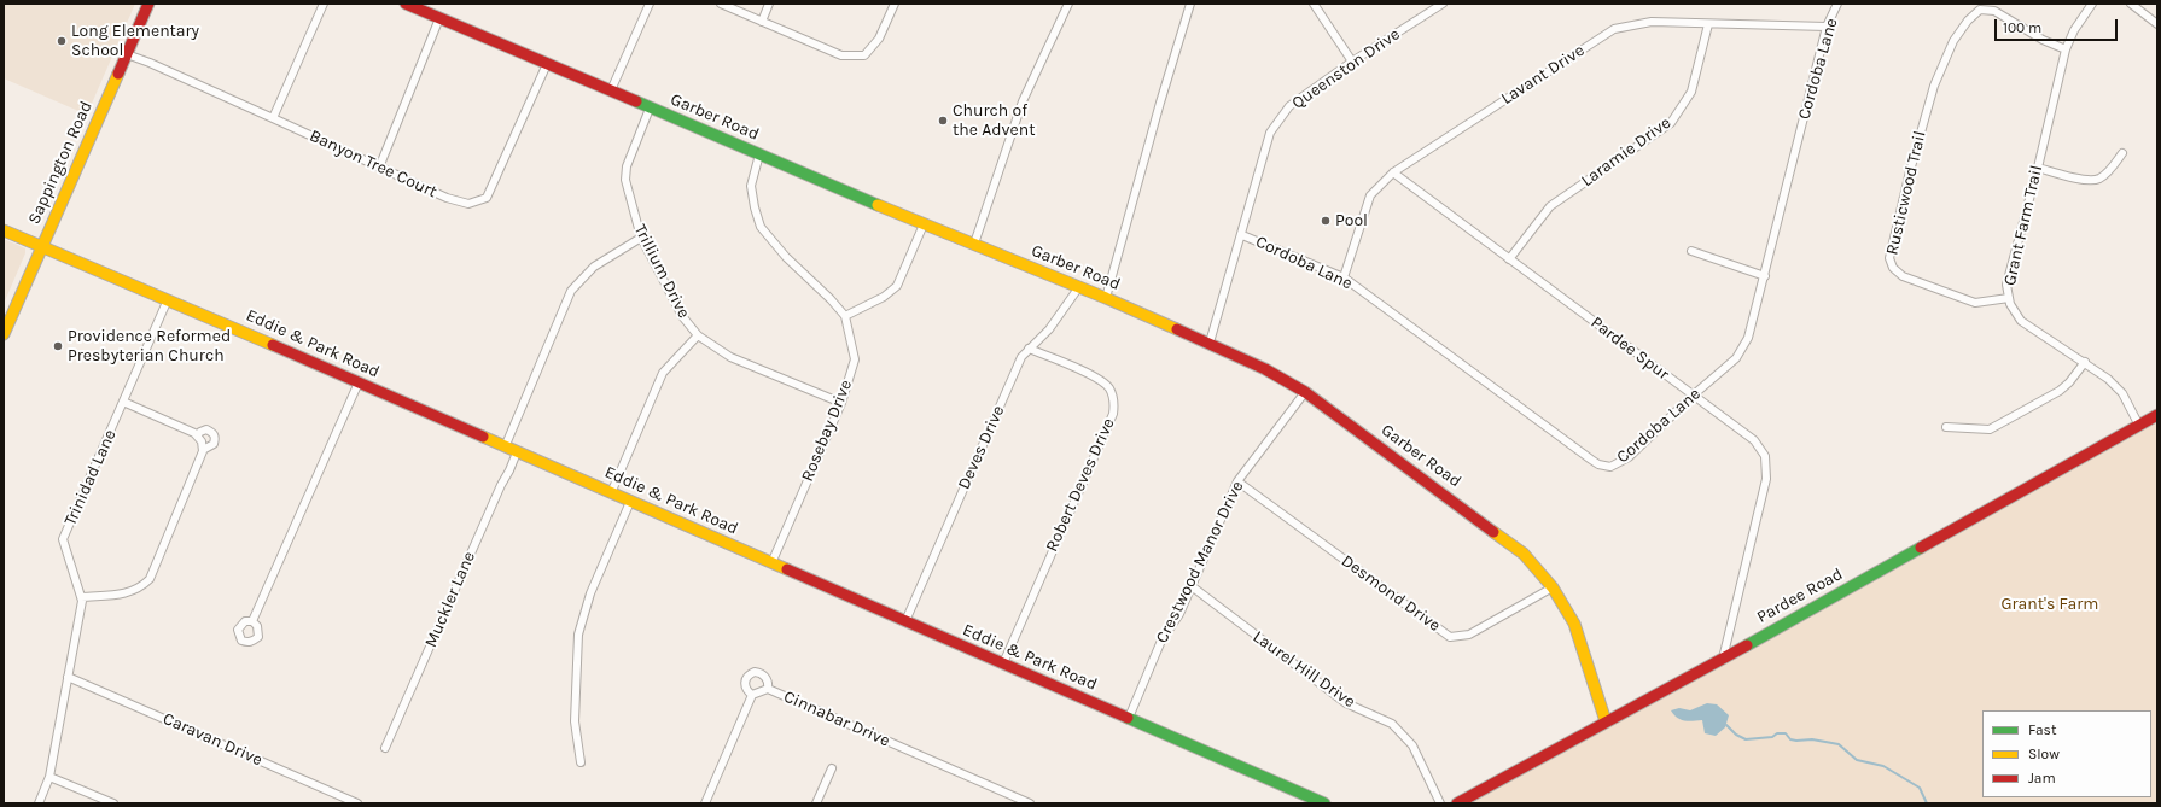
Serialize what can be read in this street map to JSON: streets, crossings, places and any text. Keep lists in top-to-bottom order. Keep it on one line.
{"streets":{"street":["Queenston Drive","Cordoba Lane","Lavant Drive","Garber Road","Laramie Drive","Sappington Road","Banyon Tree Court","Rusticwood Trail","Grant Farm Trail","Trillium Drive","Eddie & Park Road","Pardee Spur","Rosebay Drive","Deves Drive","Trinidad Lane","Robert Deves Drive","Crestwood Manor Drive","Desmond Drive","Pardee Road","Muckler Lane","Laurel Hill Drive","Cinnabar Drive","Caravan Drive"]},"crossings":[["Queenston Drive","Cordoba Lane"],["Queenston Drive","Garber Road"],["Cordoba Lane","Lavant Drive"],["Cordoba Lane","Pardee Spur"],["Lavant Drive","Laramie Drive"],["Lavant Drive","Pardee Spur"],["Garber Road","Banyon Tree Court"],["Garber Road","Trillium Drive"],["Garber Road","Rosebay Drive"],["Garber Road","Deves Drive"],["Garber Road","Crestwood Manor Drive"],["Garber Road","Desmond Drive"],["Garber Road","Pardee Road"],["Laramie Drive","Pardee Spur"],["Sappington Road","Banyon Tree Court"],["Sappington Road","Eddie & Park Road"],["Rusticwood Trail","Grant Farm Trail"],["Grant Farm Trail","Pardee Road"],["Trillium Drive","Rosebay Drive"],["Eddie & Park Road","Rosebay Drive"],["Eddie & Park Road","Deves Drive"],["Eddie & Park Road","Trinidad Lane"],["Eddie & Park Road","Robert Deves Drive"],["Eddie & Park Road","Crestwood Manor Drive"],["Eddie & Park Road","Muckler Lane"],["Pardee Spur","Pardee Road"],["Deves Drive","Robert Deves Drive"],["Trinidad Lane","Caravan Drive"],["Crestwood Manor Drive","Desmond Drive"],["Crestwood Manor Drive","Laurel Hill Drive"]],"parks":["Grant's Farm"],"places":["Long Elementary School","Church of the Advent","Pool","Providence Reformed Presbyterian Church"],"legend":["Fast","Slow","Jam"],"scale_bar":"100 m"}
